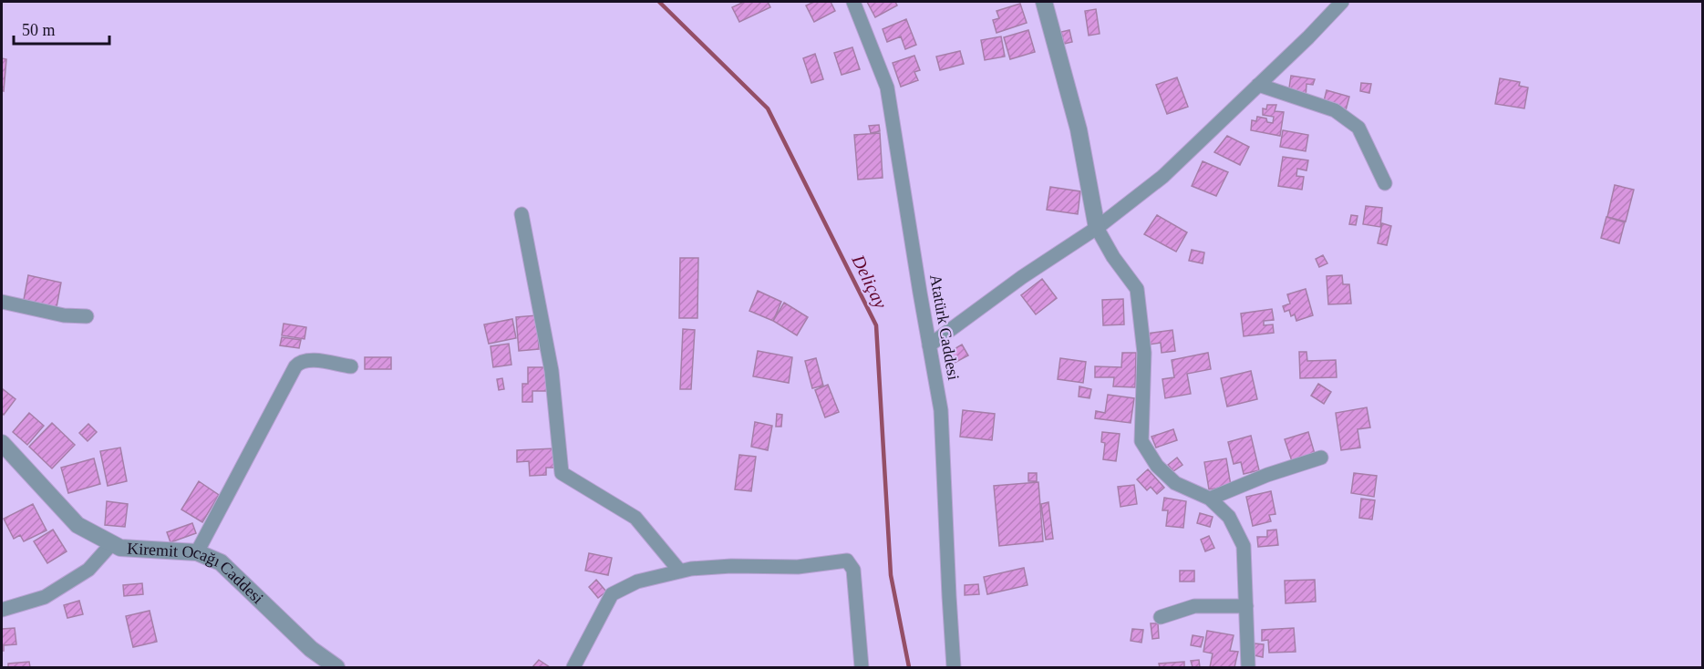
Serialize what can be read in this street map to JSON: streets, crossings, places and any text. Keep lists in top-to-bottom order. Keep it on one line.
{"streets":{"street":["Atatürk Caddesi","Kiremit Ocağı Caddesi"]},"water":["Deliçay"],"scale_bar":"50 m"}
